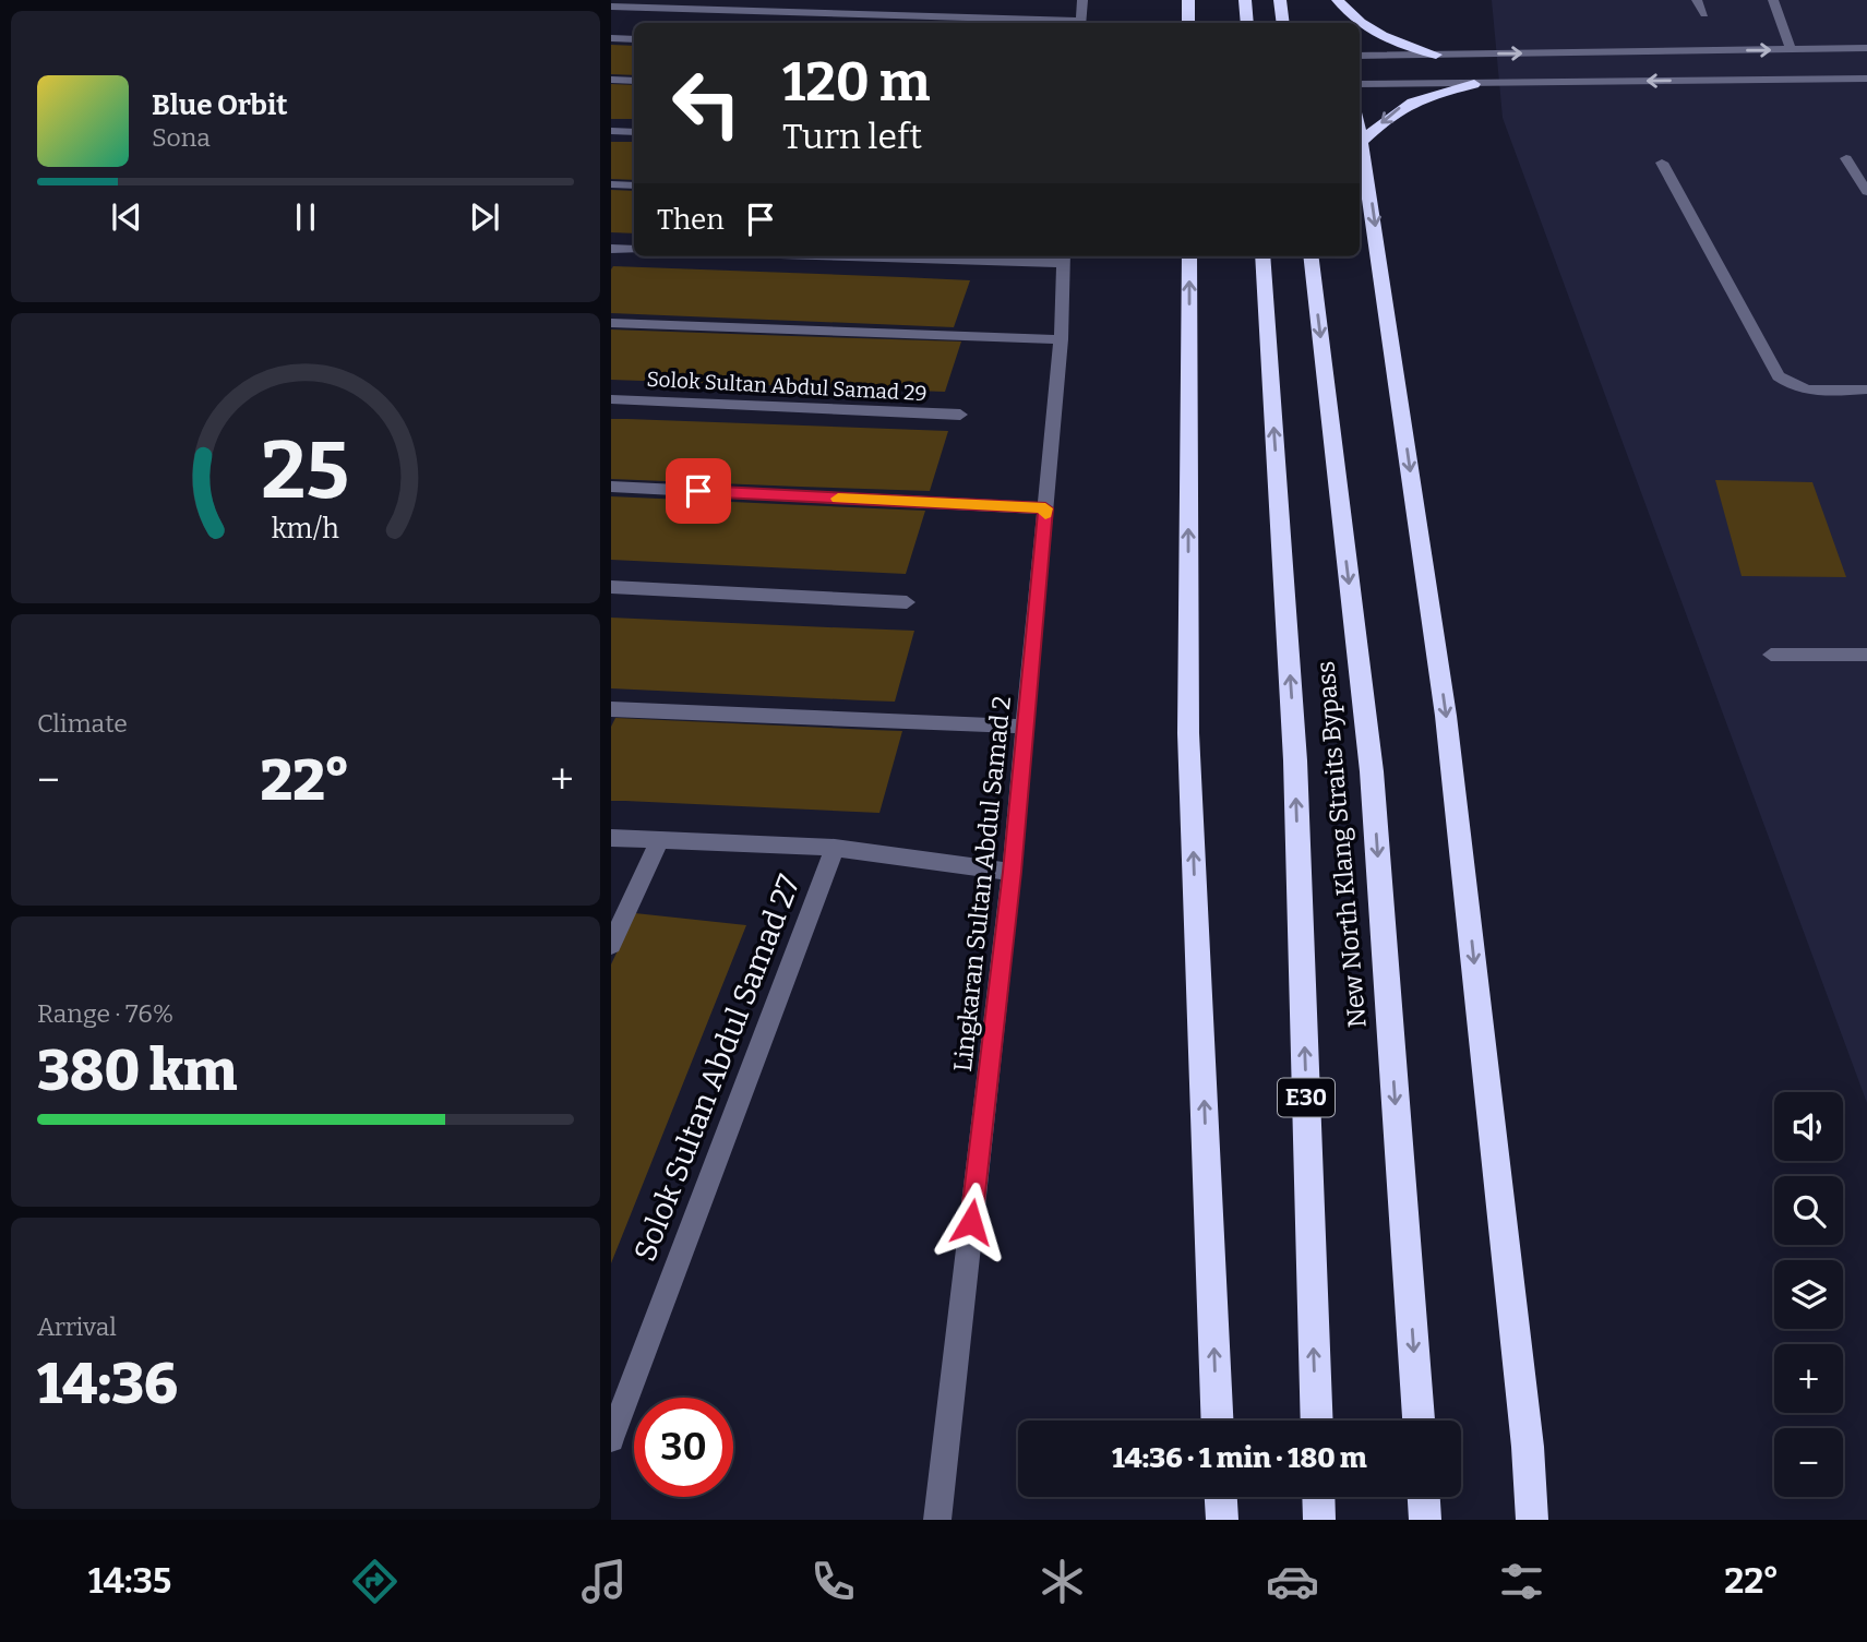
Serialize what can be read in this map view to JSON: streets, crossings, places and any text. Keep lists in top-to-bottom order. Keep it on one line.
{"streets":{"highway":["New North Klang Straits Bypass","E30"],"street":["Solok Sultan Abdul Samad 29","Lingkaran Sultan Abdul Samad 2","Solok Sultan Abdul Samad 27"]},"page":{"turn":["120 m","Turn left"],"song":["Blue Orbit","Sona"],"then":"Then","tile":["Climate",["Range · 76%","380 km"],["Arrival","14:36"]],"heat":["−","22°","+"],"map_buttons":["+","−"],"limit":"30","trip":"14:36 · 1 min · 180 m","tabs":["14:35","22°"],"gauge":["25","km/h"]}}
